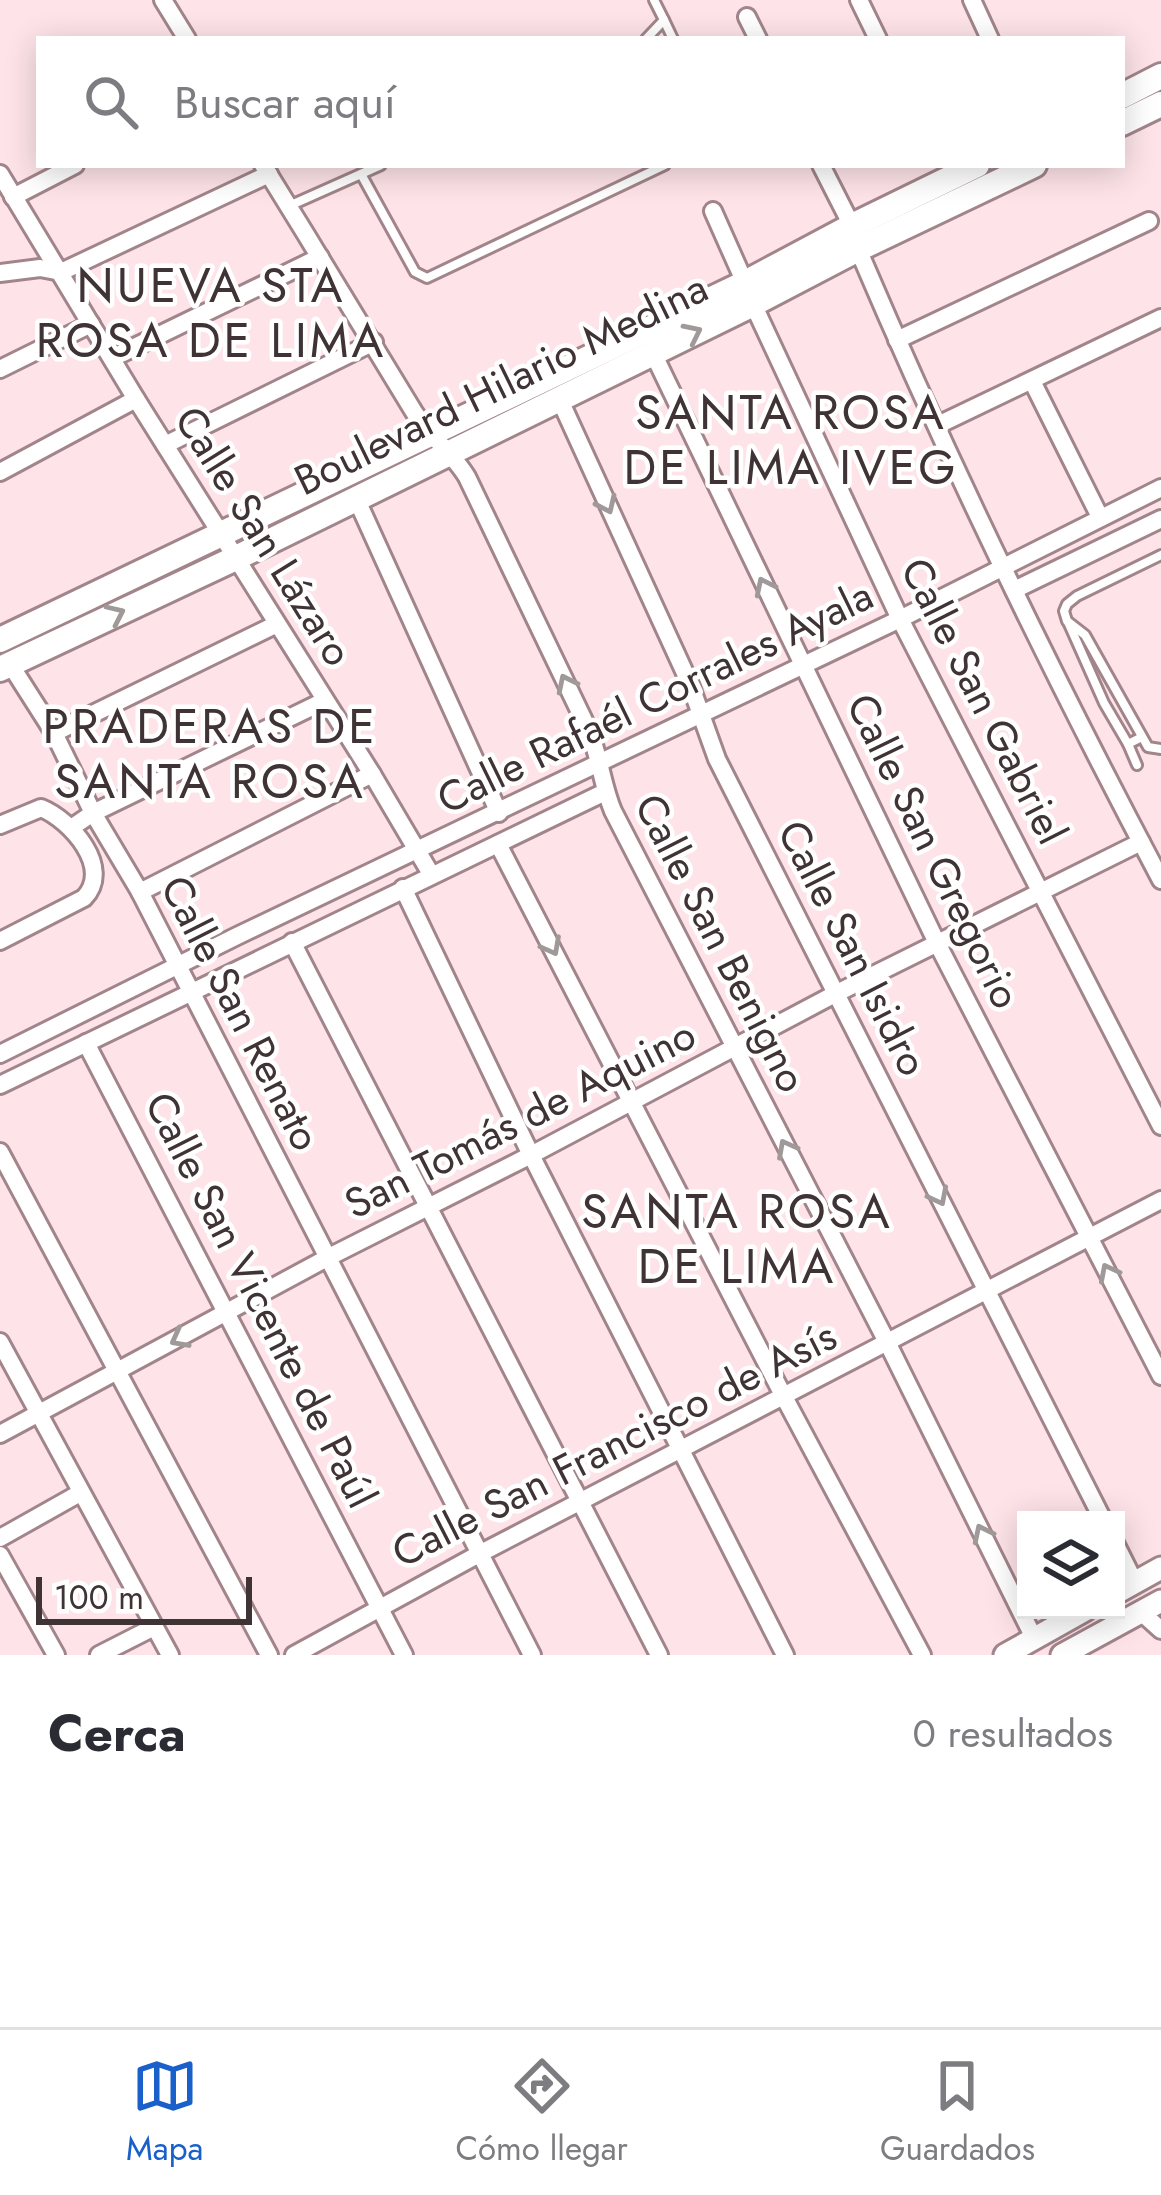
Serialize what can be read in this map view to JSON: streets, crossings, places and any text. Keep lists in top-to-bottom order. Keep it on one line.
{"streets":{"main road":["Boulevard Hilario Medina"],"street":["Calle San Lázaro","Calle Rafaél Corrales Ayala","Calle San Gabriel","Calle San Gregorio","Calle San Benigno","Calle San Isidro","Calle San Renato","San Tomás de Aquino","Calle San Vicente de Paúl","Calle San Francisco de Asís"]},"crossings":[["Boulevard Hilario Medina","Calle San Lázaro"],["Boulevard Hilario Medina","Calle San Gabriel"],["Boulevard Hilario Medina","Calle San Gregorio"],["Boulevard Hilario Medina","Calle San Benigno"],["Boulevard Hilario Medina","Calle San Isidro"],["Boulevard Hilario Medina","Calle San Renato"],["Calle San Lázaro","Calle Rafaél Corrales Ayala"],["Calle Rafaél Corrales Ayala","Calle San Gabriel"],["Calle Rafaél Corrales Ayala","Calle San Gregorio"],["Calle Rafaél Corrales Ayala","Calle San Benigno"],["Calle Rafaél Corrales Ayala","Calle San Isidro"],["Calle Rafaél Corrales Ayala","Calle San Renato"],["Calle Rafaél Corrales Ayala","Calle San Vicente de Paúl"],["Calle San Gabriel","San Tomás de Aquino"],["Calle San Gregorio","San Tomás de Aquino"],["Calle San Gregorio","Calle San Francisco de Asís"],["Calle San Benigno","San Tomás de Aquino"],["Calle San Benigno","Calle San Francisco de Asís"],["Calle San Isidro","San Tomás de Aquino"],["Calle San Isidro","Calle San Francisco de Asís"],["Calle San Renato","San Tomás de Aquino"],["Calle San Renato","Calle San Francisco de Asís"],["San Tomás de Aquino","Calle San Vicente de Paúl"],["Calle San Vicente de Paúl","Calle San Francisco de Asís"]],"one_way":["Calle San Gregorio","Calle San Isidro"],"districts":["NUEVA STA ROSA DE LIMA","SANTA ROSA DE LIMA IVEG","PRADERAS DE SANTA ROSA","SANTA ROSA DE LIMA"],"scale_bar":"100 m","page":{"search":"Buscar aquí","scale":"100 m","heading":["Cerca","0 resultados"],"nav":["Mapa","Cómo llegar","Guardados"]}}
